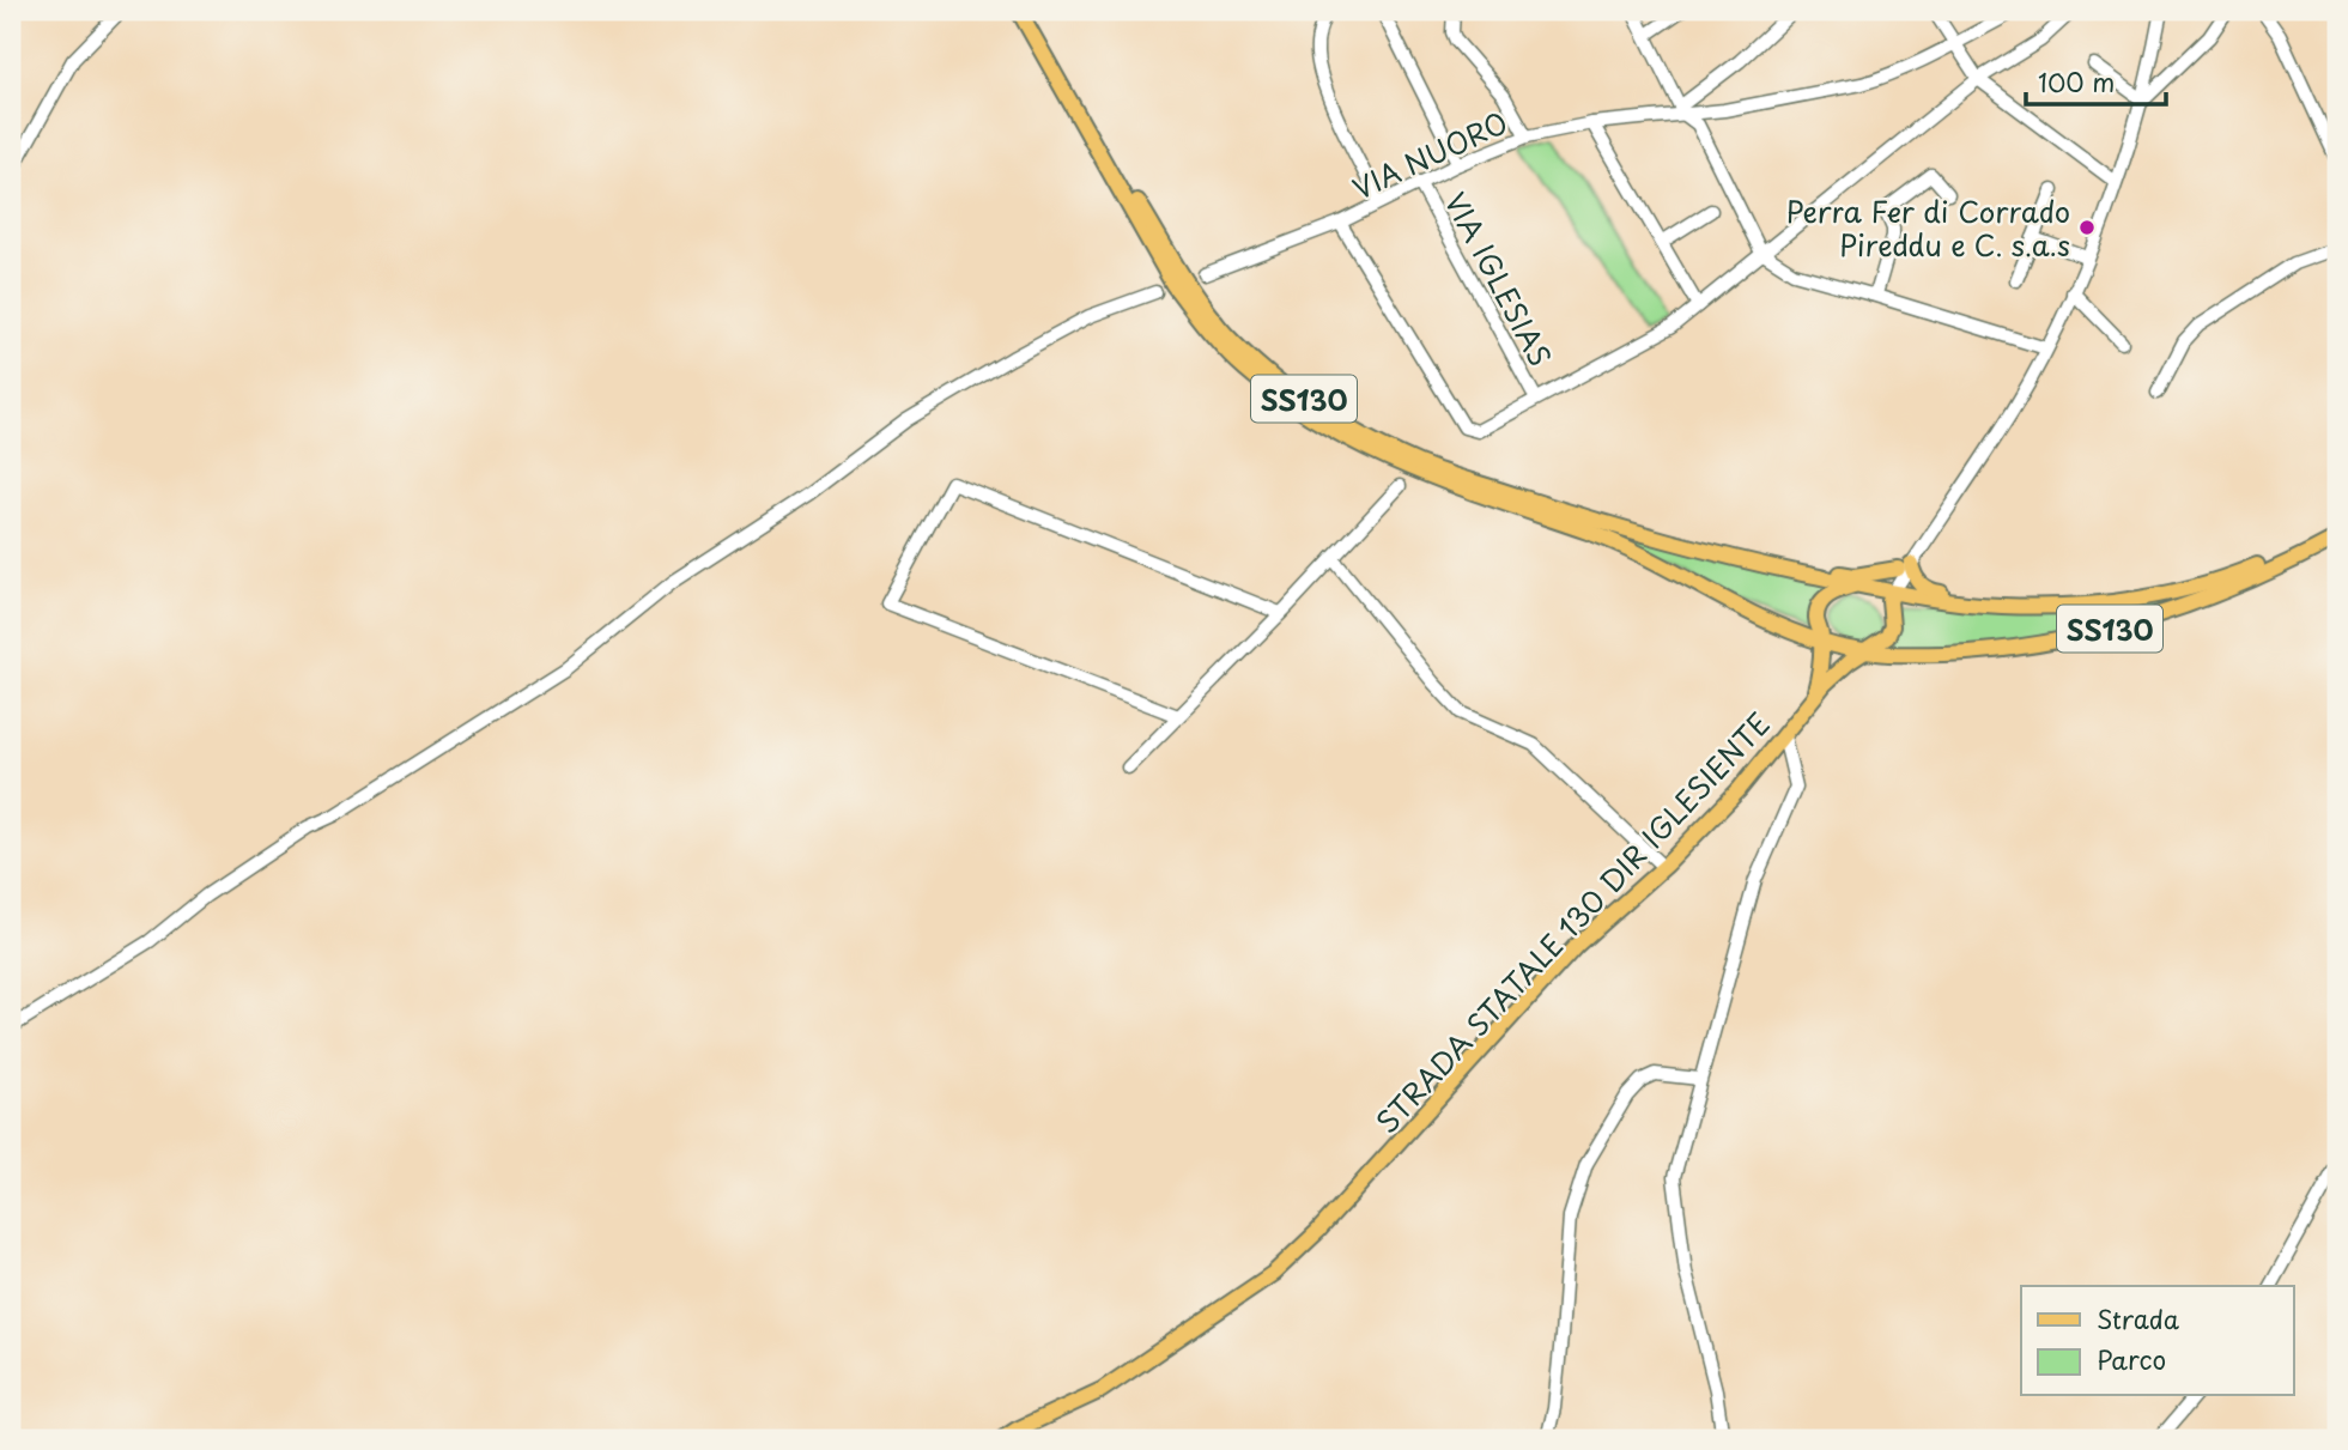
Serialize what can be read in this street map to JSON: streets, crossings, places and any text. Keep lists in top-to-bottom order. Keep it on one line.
{"streets":{"main road":["SS130","STRADA STATALE 130 DIR IGLESIENTE"],"street":["VIA NUORO","VIA IGLESIAS"]},"crossings":[["VIA NUORO","VIA IGLESIAS"],["SS130","STRADA STATALE 130 DIR IGLESIENTE"]],"places":["Perra Fer di Corrado Pireddu e C. s.a.s"],"legend":["Strada","Parco"],"scale_bar":"100 m"}
